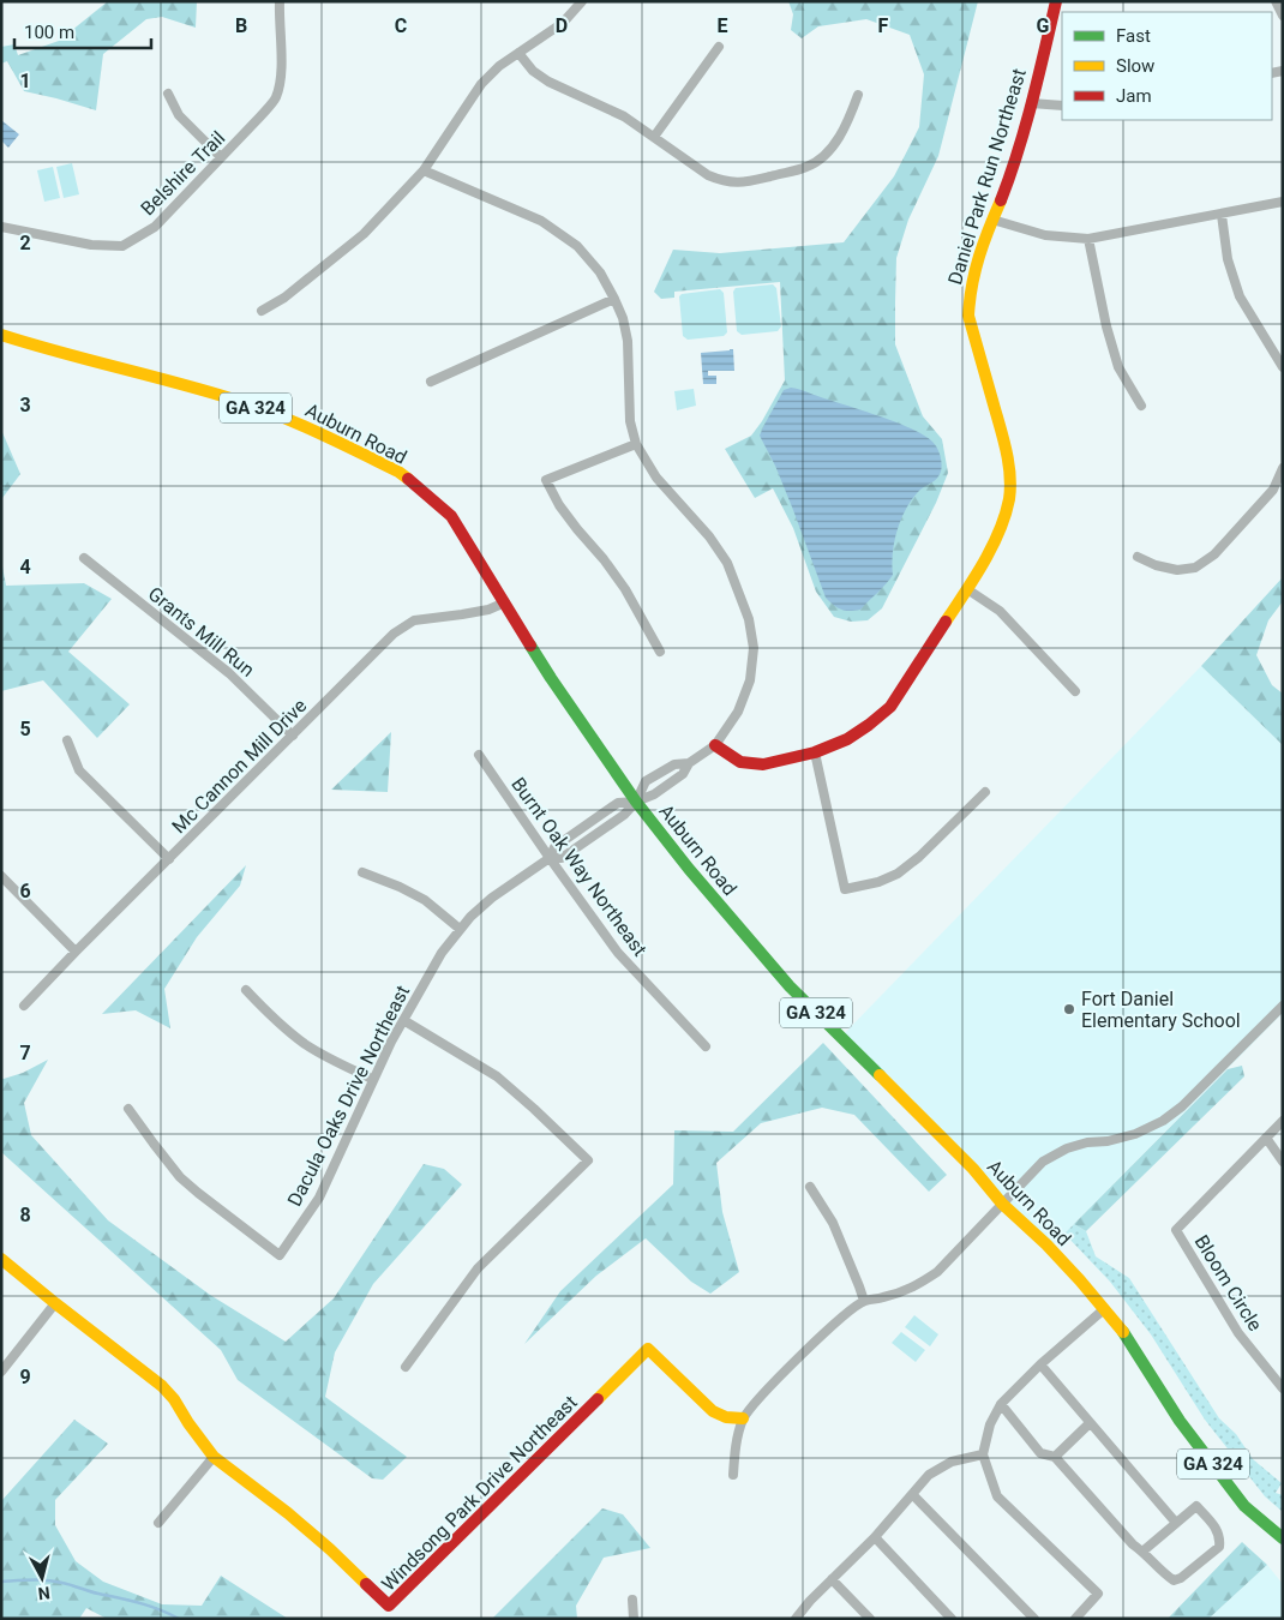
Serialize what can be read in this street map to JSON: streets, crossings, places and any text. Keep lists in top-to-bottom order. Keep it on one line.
{"streets":{"street":["Belshire Trail","Daniel Park Run Northeast","GA 324","Auburn Road","Grants Mill Run","Mc Cannon Mill Drive","Burnt Oak Way Northeast","Dacula Oaks Drive Northeast","Bloom Circle","Windsong Park Drive Northeast"]},"crossings":[["Auburn Road","Mc Cannon Mill Drive"],["Auburn Road","Dacula Oaks Drive Northeast"],["Grants Mill Run","Mc Cannon Mill Drive"],["Burnt Oak Way Northeast","Dacula Oaks Drive Northeast"]],"places":["Fort Daniel Elementary School"],"legend":["Fast","Slow","Jam"],"scale_bar":"100 m","north":"bottom","grid":{"columns":["B","C","D","E","F","G"],"rows":["1","2","3","4","5","6","7","8","9"]}}
